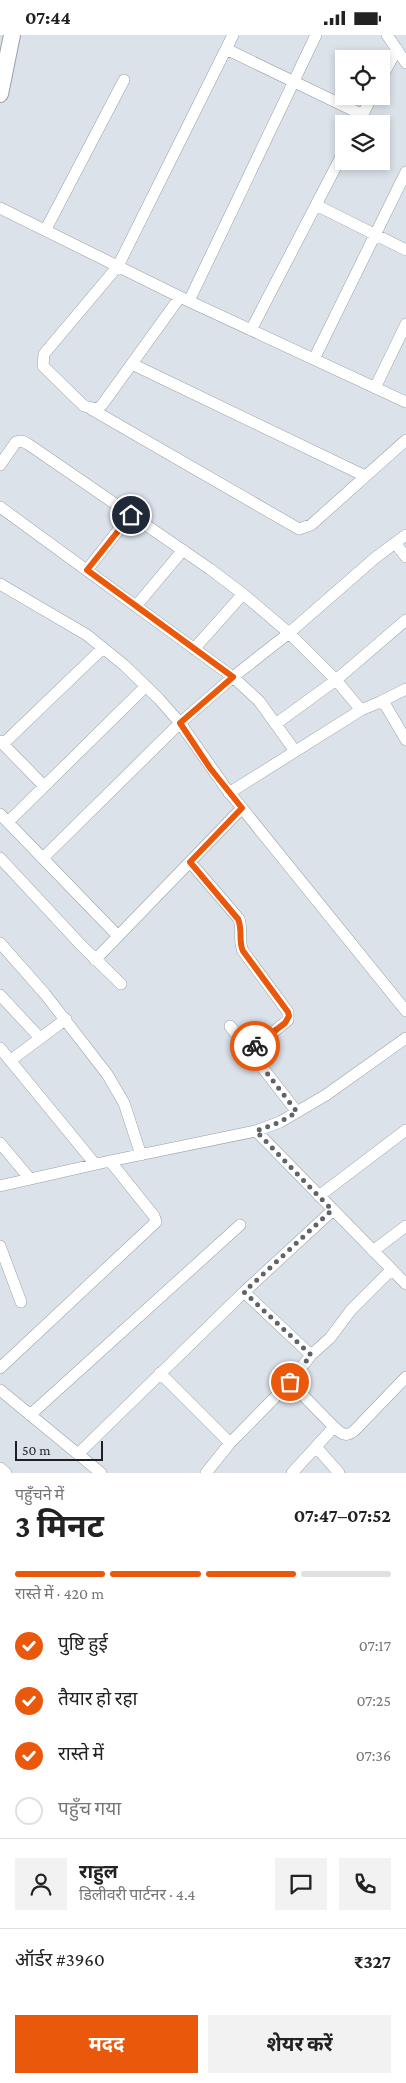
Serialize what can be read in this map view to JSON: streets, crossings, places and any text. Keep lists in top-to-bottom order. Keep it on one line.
{"scale_bar":"50 m","page":{"status":"07:44","scale":"50 m","heading":["3 मिनट","पहुँचने में","07:47–07:52"],"panel":["राहुल","डिलीवरी पार्टनर · 4.4","ऑर्डर #3960","₹327"],"bar":"रास्ते में · 420 m","list":[["पुष्टि हुई","07:17"],["तैयार हो रहा","07:25"],["रास्ते में","07:36"],"पहुँच गया"],"buttons":["मदद","शेयर करें"]}}
